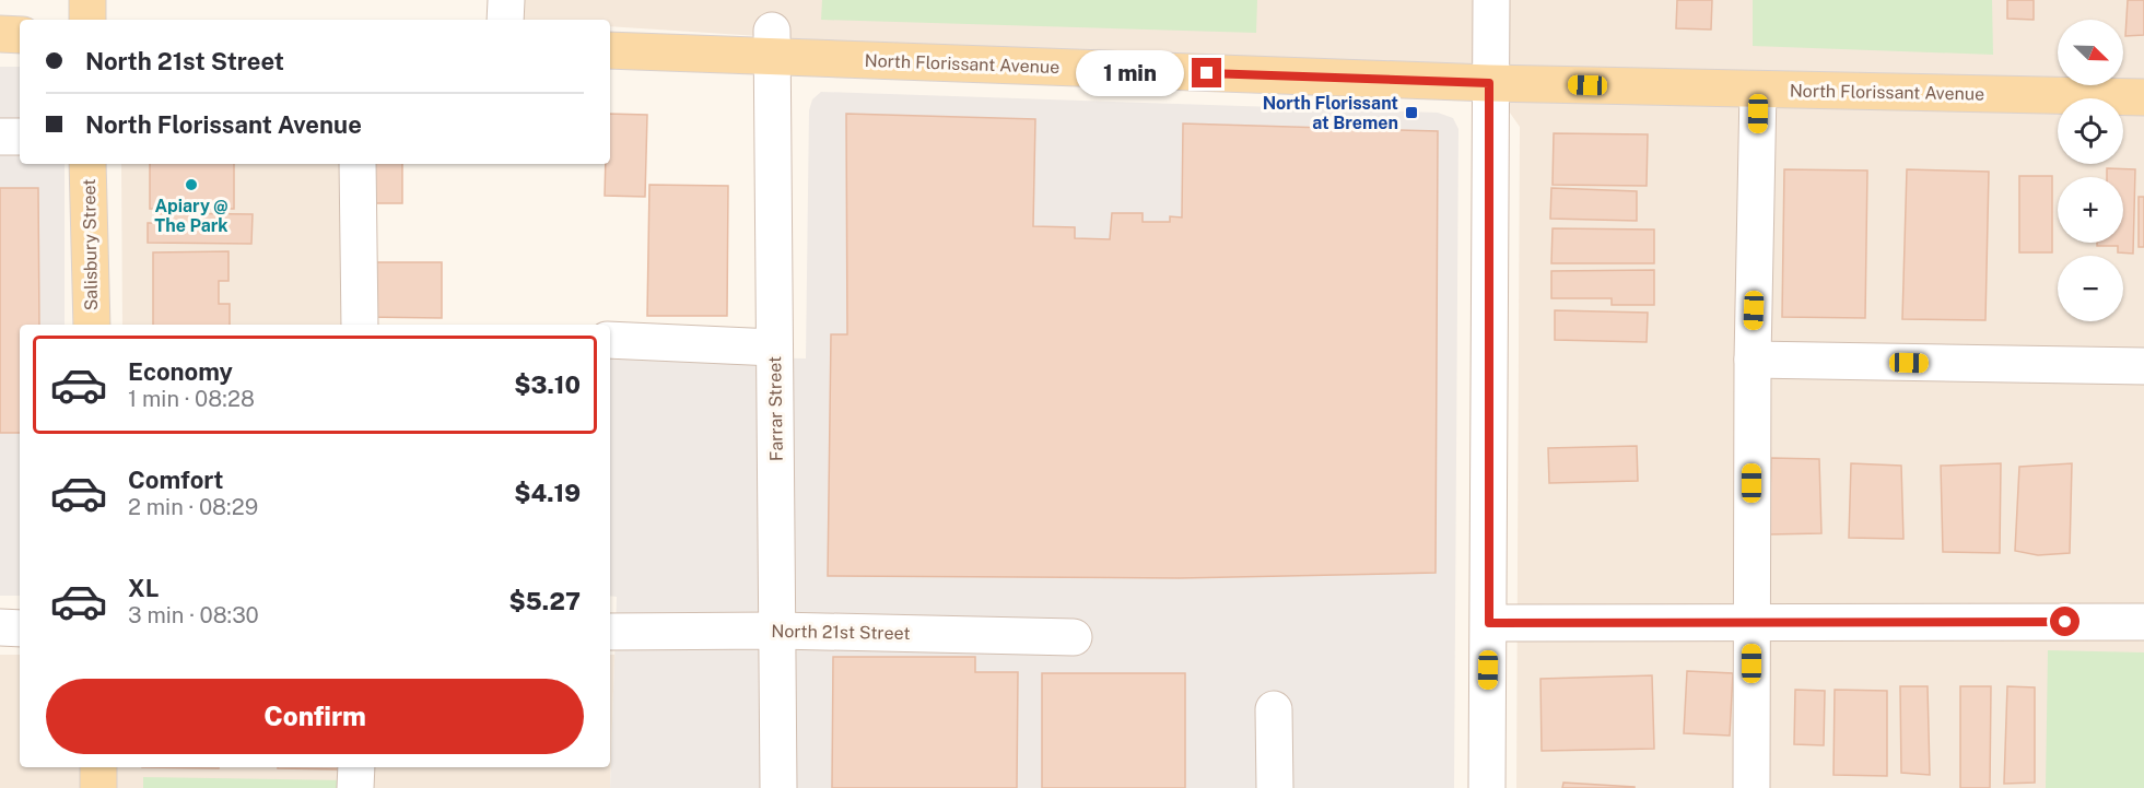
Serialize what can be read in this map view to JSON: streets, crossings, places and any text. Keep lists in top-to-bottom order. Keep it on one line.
{"streets":{"main road":["North Florissant Avenue","Salisbury Street"],"street":["Farrar Street","North 21st Street"]},"crossings":[["North Florissant Avenue","Farrar Street"],["Farrar Street","North 21st Street"]],"places":{"transit":["North Florissant at Bremen"],"other":["Apiary @ The Park"]},"north":"bottom right","page":{"map_buttons":["+","−"],"banner":["North 21st Street","North Florissant Avenue"],"bubble":"1 min","list":[{"name":"Economy","note":"1 min · 08:28","value":"$3.10"},{"name":"Comfort","note":"2 min · 08:29","value":"$4.19"},{"name":"XL","note":"3 min · 08:30","value":"$5.27"}],"buttons":"Confirm"}}
